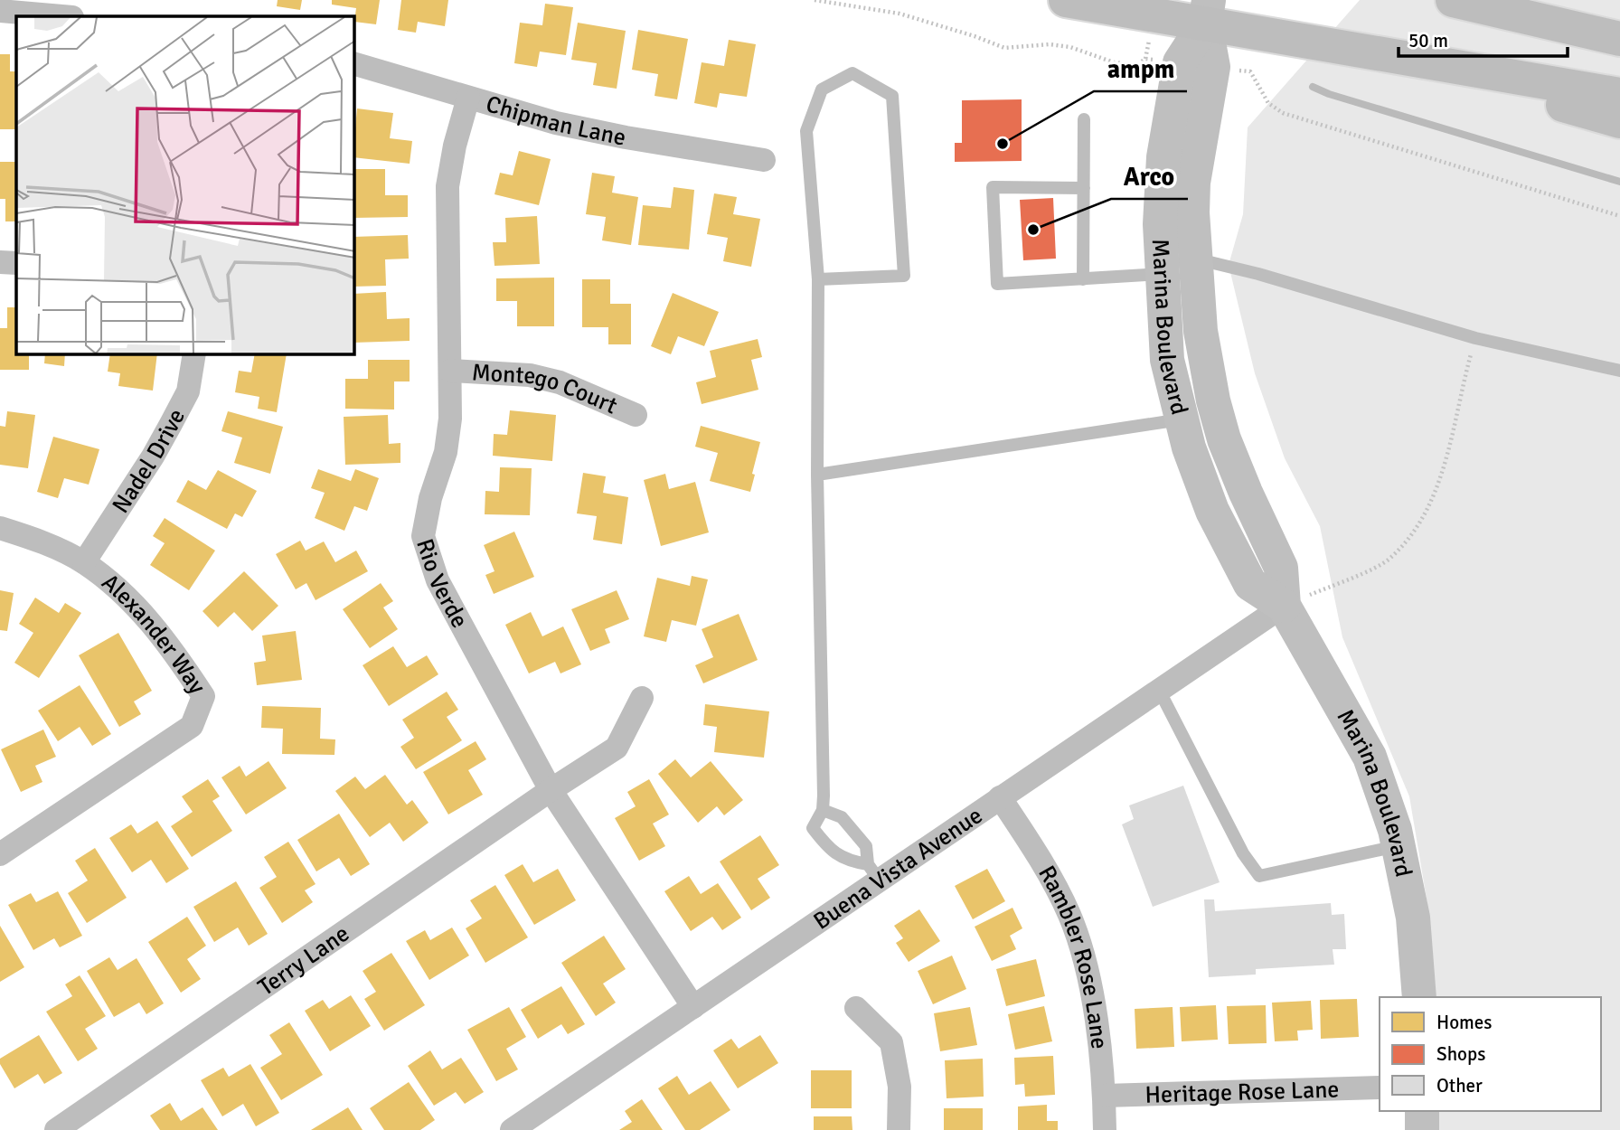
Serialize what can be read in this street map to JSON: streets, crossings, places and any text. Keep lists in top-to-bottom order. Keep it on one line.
{"streets":{"street":["Chipman Lane","Marina Boulevard","Montego Court","Nadel Drive","Rio Verde","Alexander Way","Buena Vista Avenue","Rambler Rose Lane","Terry Lane","Heritage Rose Lane"]},"crossings":[["Chipman Lane","Rio Verde"],["Marina Boulevard","Buena Vista Avenue"],["Montego Court","Rio Verde"],["Nadel Drive","Alexander Way"],["Rio Verde","Buena Vista Avenue"],["Rio Verde","Terry Lane"],["Buena Vista Avenue","Rambler Rose Lane"],["Rambler Rose Lane","Heritage Rose Lane"]],"places":["ampm","Arco"],"legend":["Homes","Shops","Other"],"scale_bar":"50 m"}
